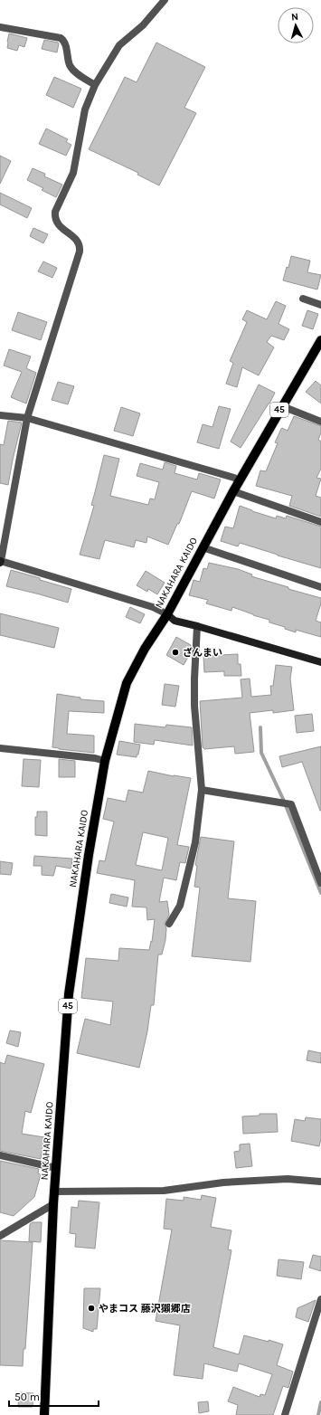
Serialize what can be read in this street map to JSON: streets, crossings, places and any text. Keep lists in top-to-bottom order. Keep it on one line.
{"streets":{"main road":["45","NAKAHARA KAIDO"]},"places":["ざんまい","やまコス 藤沢獺郷店"],"scale_bar":"50 m","north":"top"}
